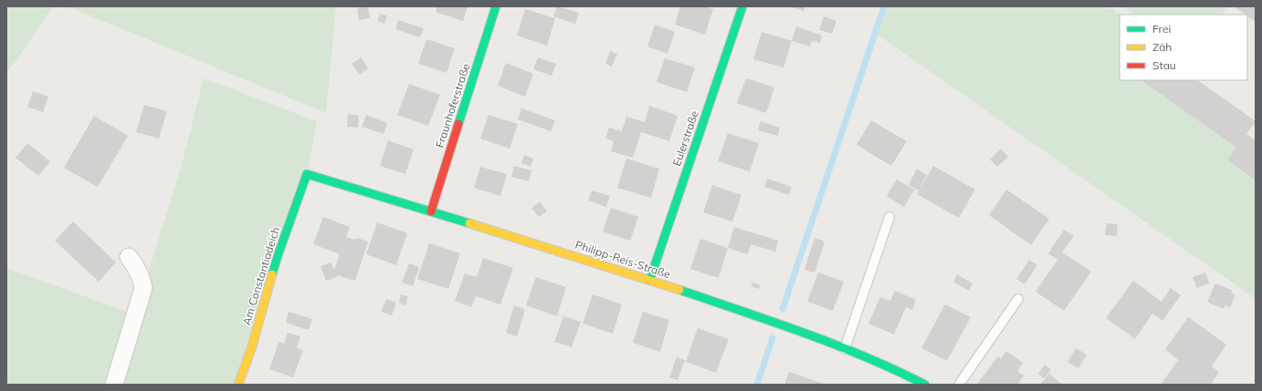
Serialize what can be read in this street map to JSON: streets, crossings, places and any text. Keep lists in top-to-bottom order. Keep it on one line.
{"streets":{"street":["Fraunhoferstraße","Eulerstraße","Philipp-Reis-Straße","Am Constantiadeich"]},"crossings":[["Fraunhoferstraße","Philipp-Reis-Straße"],["Eulerstraße","Philipp-Reis-Straße"],["Philipp-Reis-Straße","Am Constantiadeich"]],"legend":["Frei","Zäh","Stau"]}
